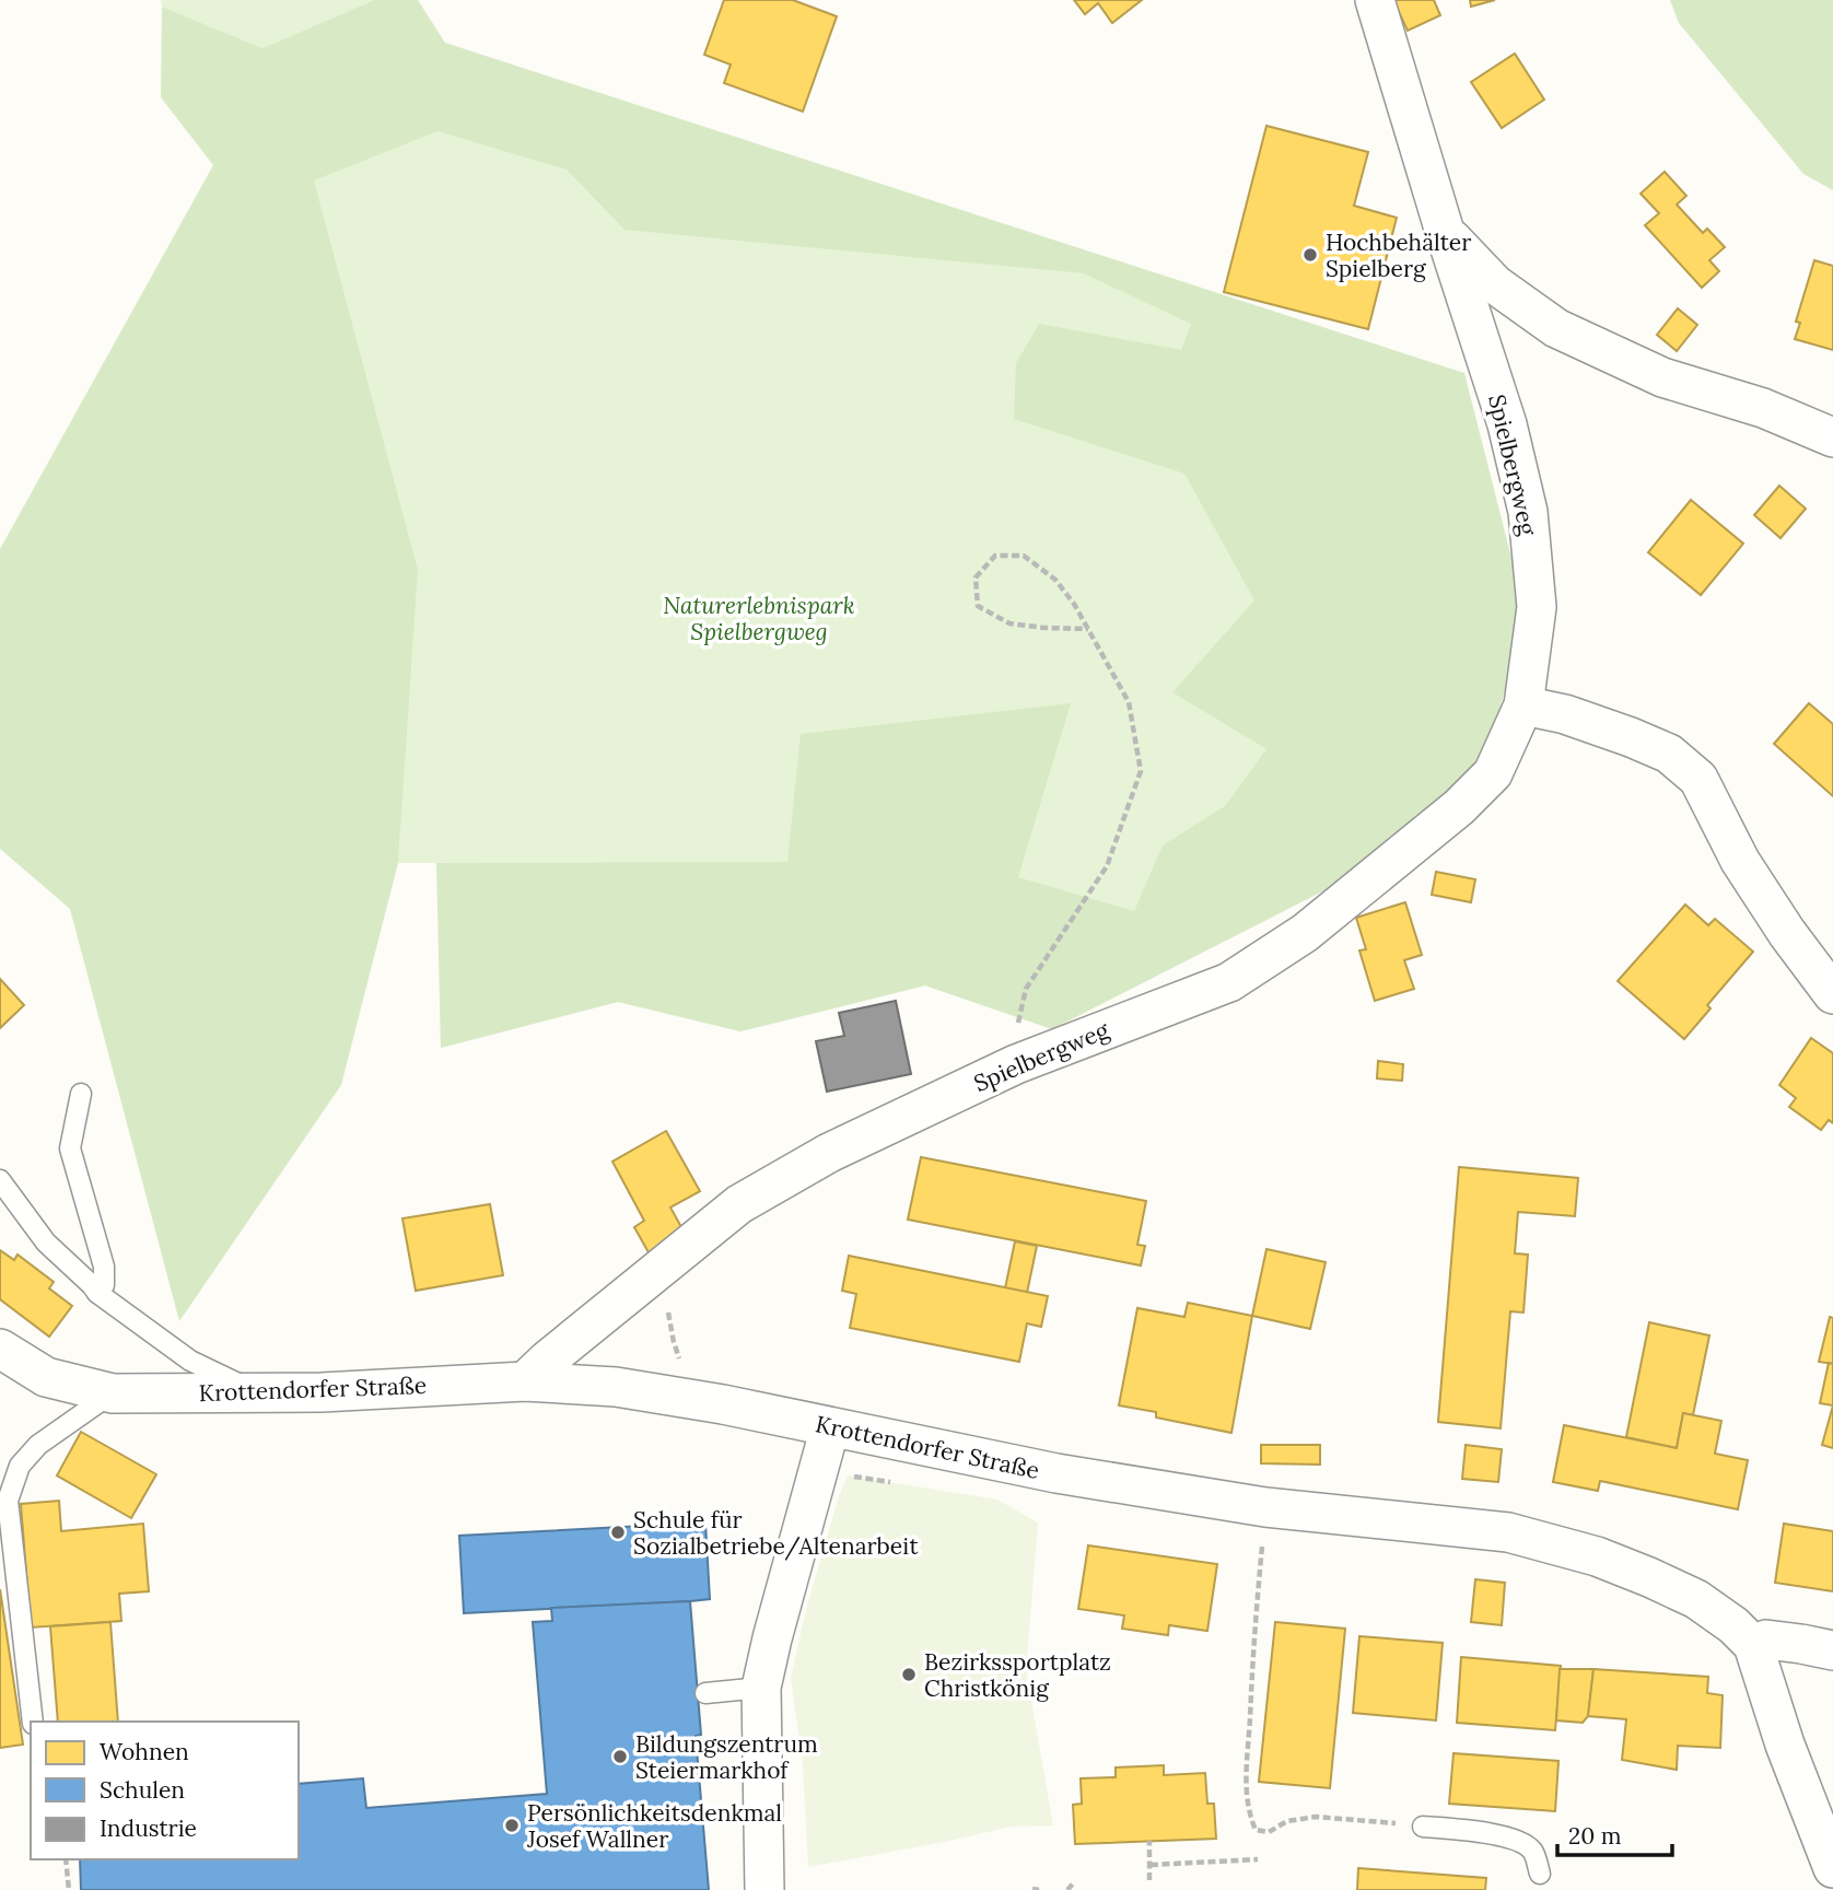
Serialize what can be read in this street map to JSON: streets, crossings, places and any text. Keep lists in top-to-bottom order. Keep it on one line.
{"streets":{"street":["Spielbergweg","Krottendorfer Straße"]},"crossings":[["Spielbergweg","Krottendorfer Straße"]],"parks":["Naturerlebnispark Spielbergweg"],"places":["Hochbehälter Spielberg","Schule für Sozialbetriebe/Altenarbeit","Bezirkssportplatz Christkönig","Bildungszentrum Steiermarkhof","Persönlichkeitsdenkmal Josef Wallner"],"legend":["Wohnen","Schulen","Industrie"],"scale_bar":"20 m"}
